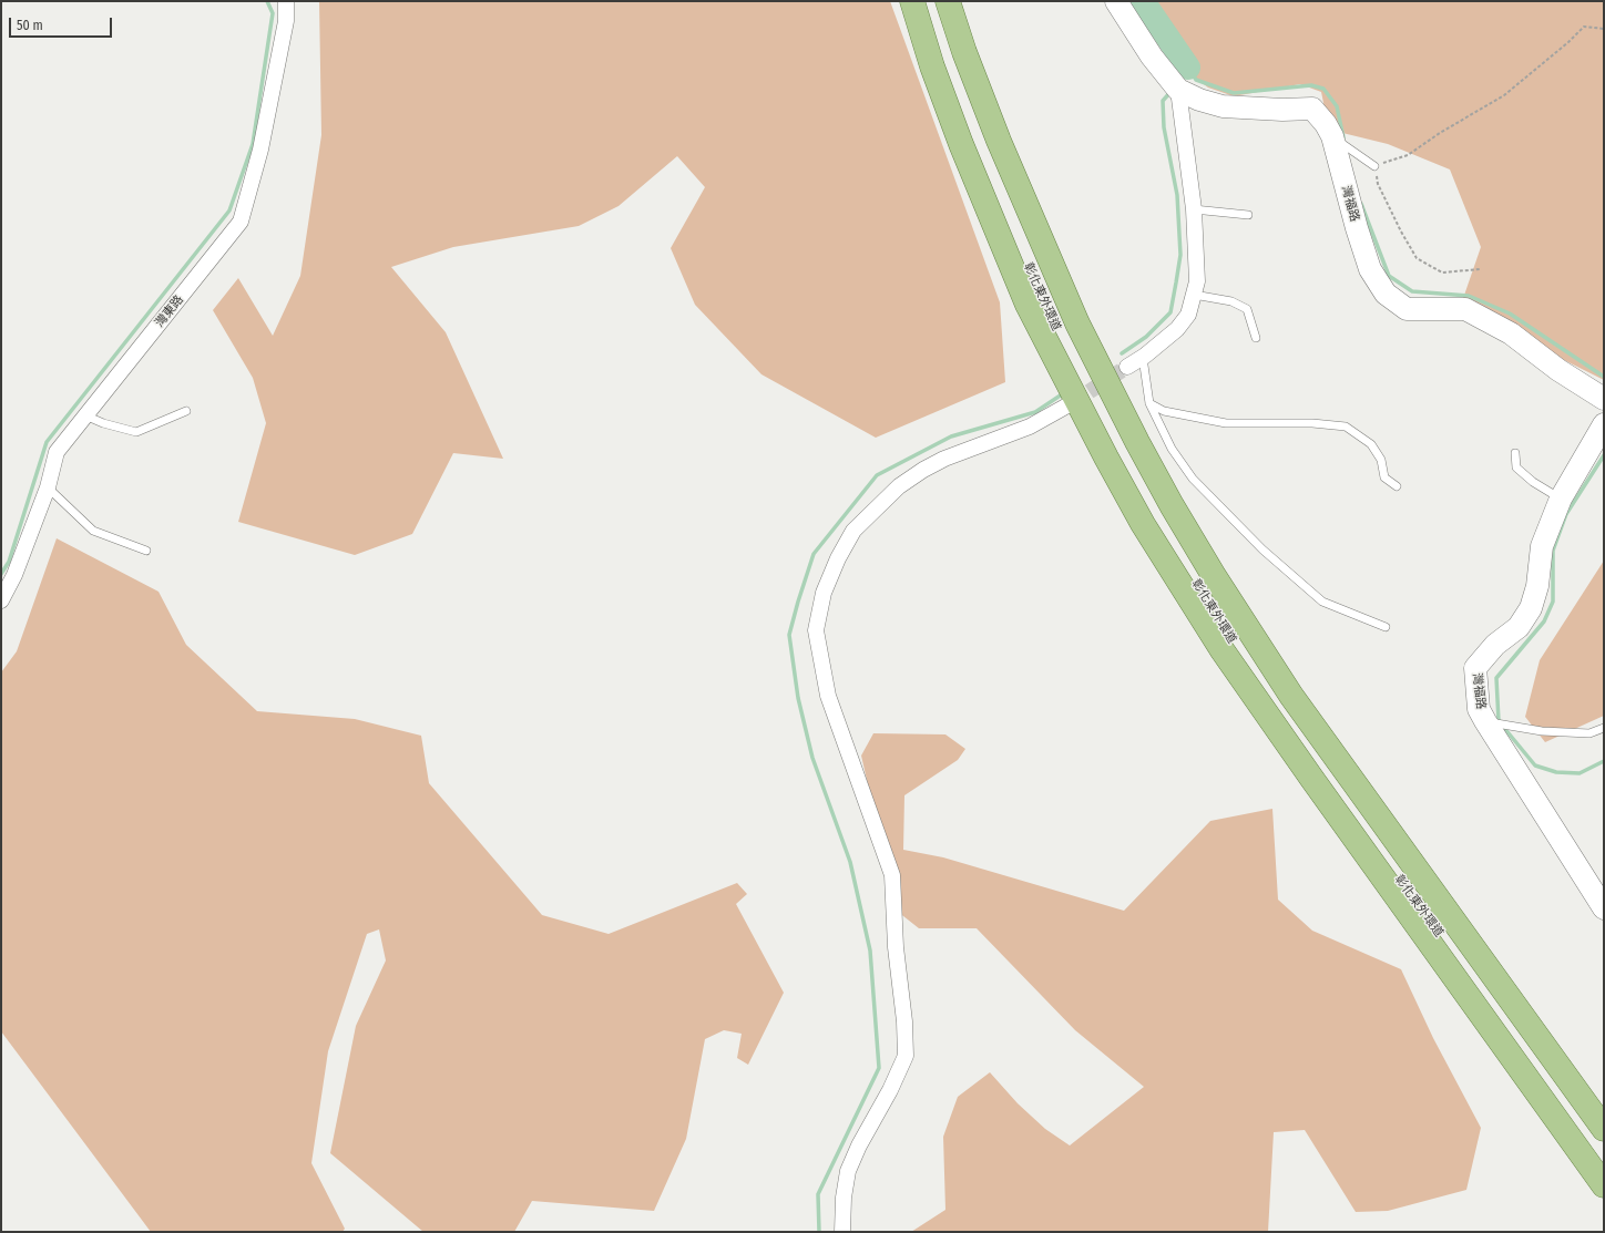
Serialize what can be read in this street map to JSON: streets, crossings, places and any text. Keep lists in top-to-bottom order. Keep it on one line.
{"streets":{"main road":["彰化東外環道"],"street":["灣福路","灣東路"]},"scale_bar":"50 m"}
